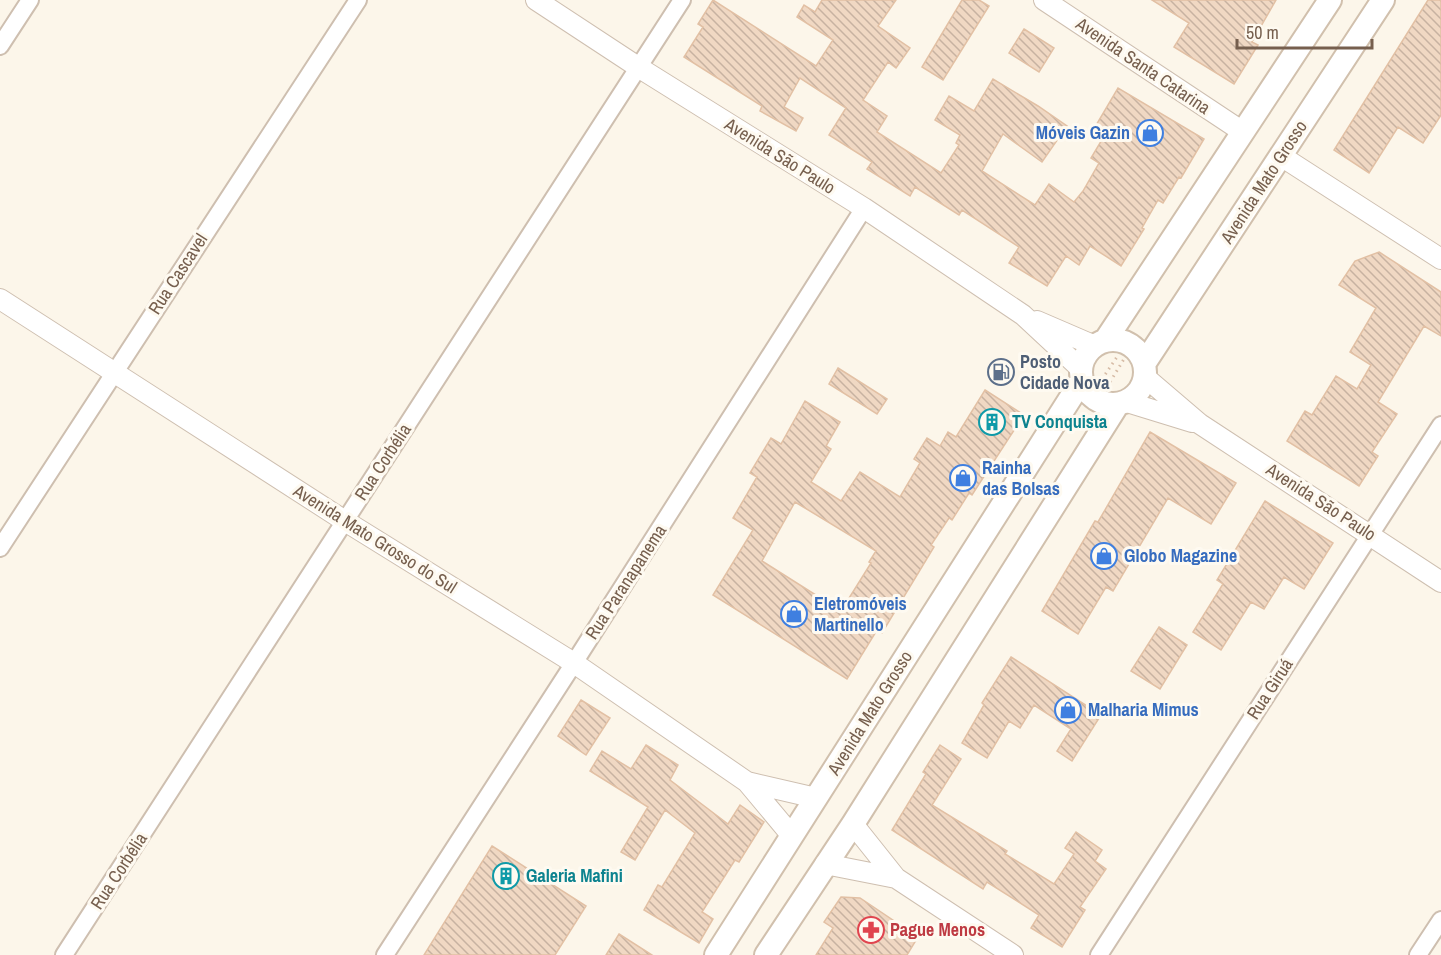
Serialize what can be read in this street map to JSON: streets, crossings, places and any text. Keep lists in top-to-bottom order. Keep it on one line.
{"streets":{"main road":["Avenida Mato Grosso"],"street":["Avenida Santa Catarina","Avenida São Paulo","Rua Cascavel","Rua Corbélia","Avenida Mato Grosso do Sul","Rua Paranapanema","Rua Giruá"]},"crossings":[["Avenida São Paulo","Avenida Mato Grosso"],["Avenida São Paulo","Rua Corbélia"],["Avenida São Paulo","Rua Paranapanema"],["Avenida São Paulo","Rua Giruá"],["Rua Cascavel","Avenida Mato Grosso do Sul"],["Rua Corbélia","Avenida Mato Grosso do Sul"],["Avenida Mato Grosso do Sul","Rua Paranapanema"]],"places":{"shop":["Móveis Gazin","Rainha das Bolsas","Globo Magazine","Eletromóveis Martinello","Malharia Mimus"],"fuel station":["Posto Cidade Nova"],"building":["TV Conquista","Galeria Mafini"],"pharmacy":["Pague Menos"]},"scale_bar":"50 m"}
